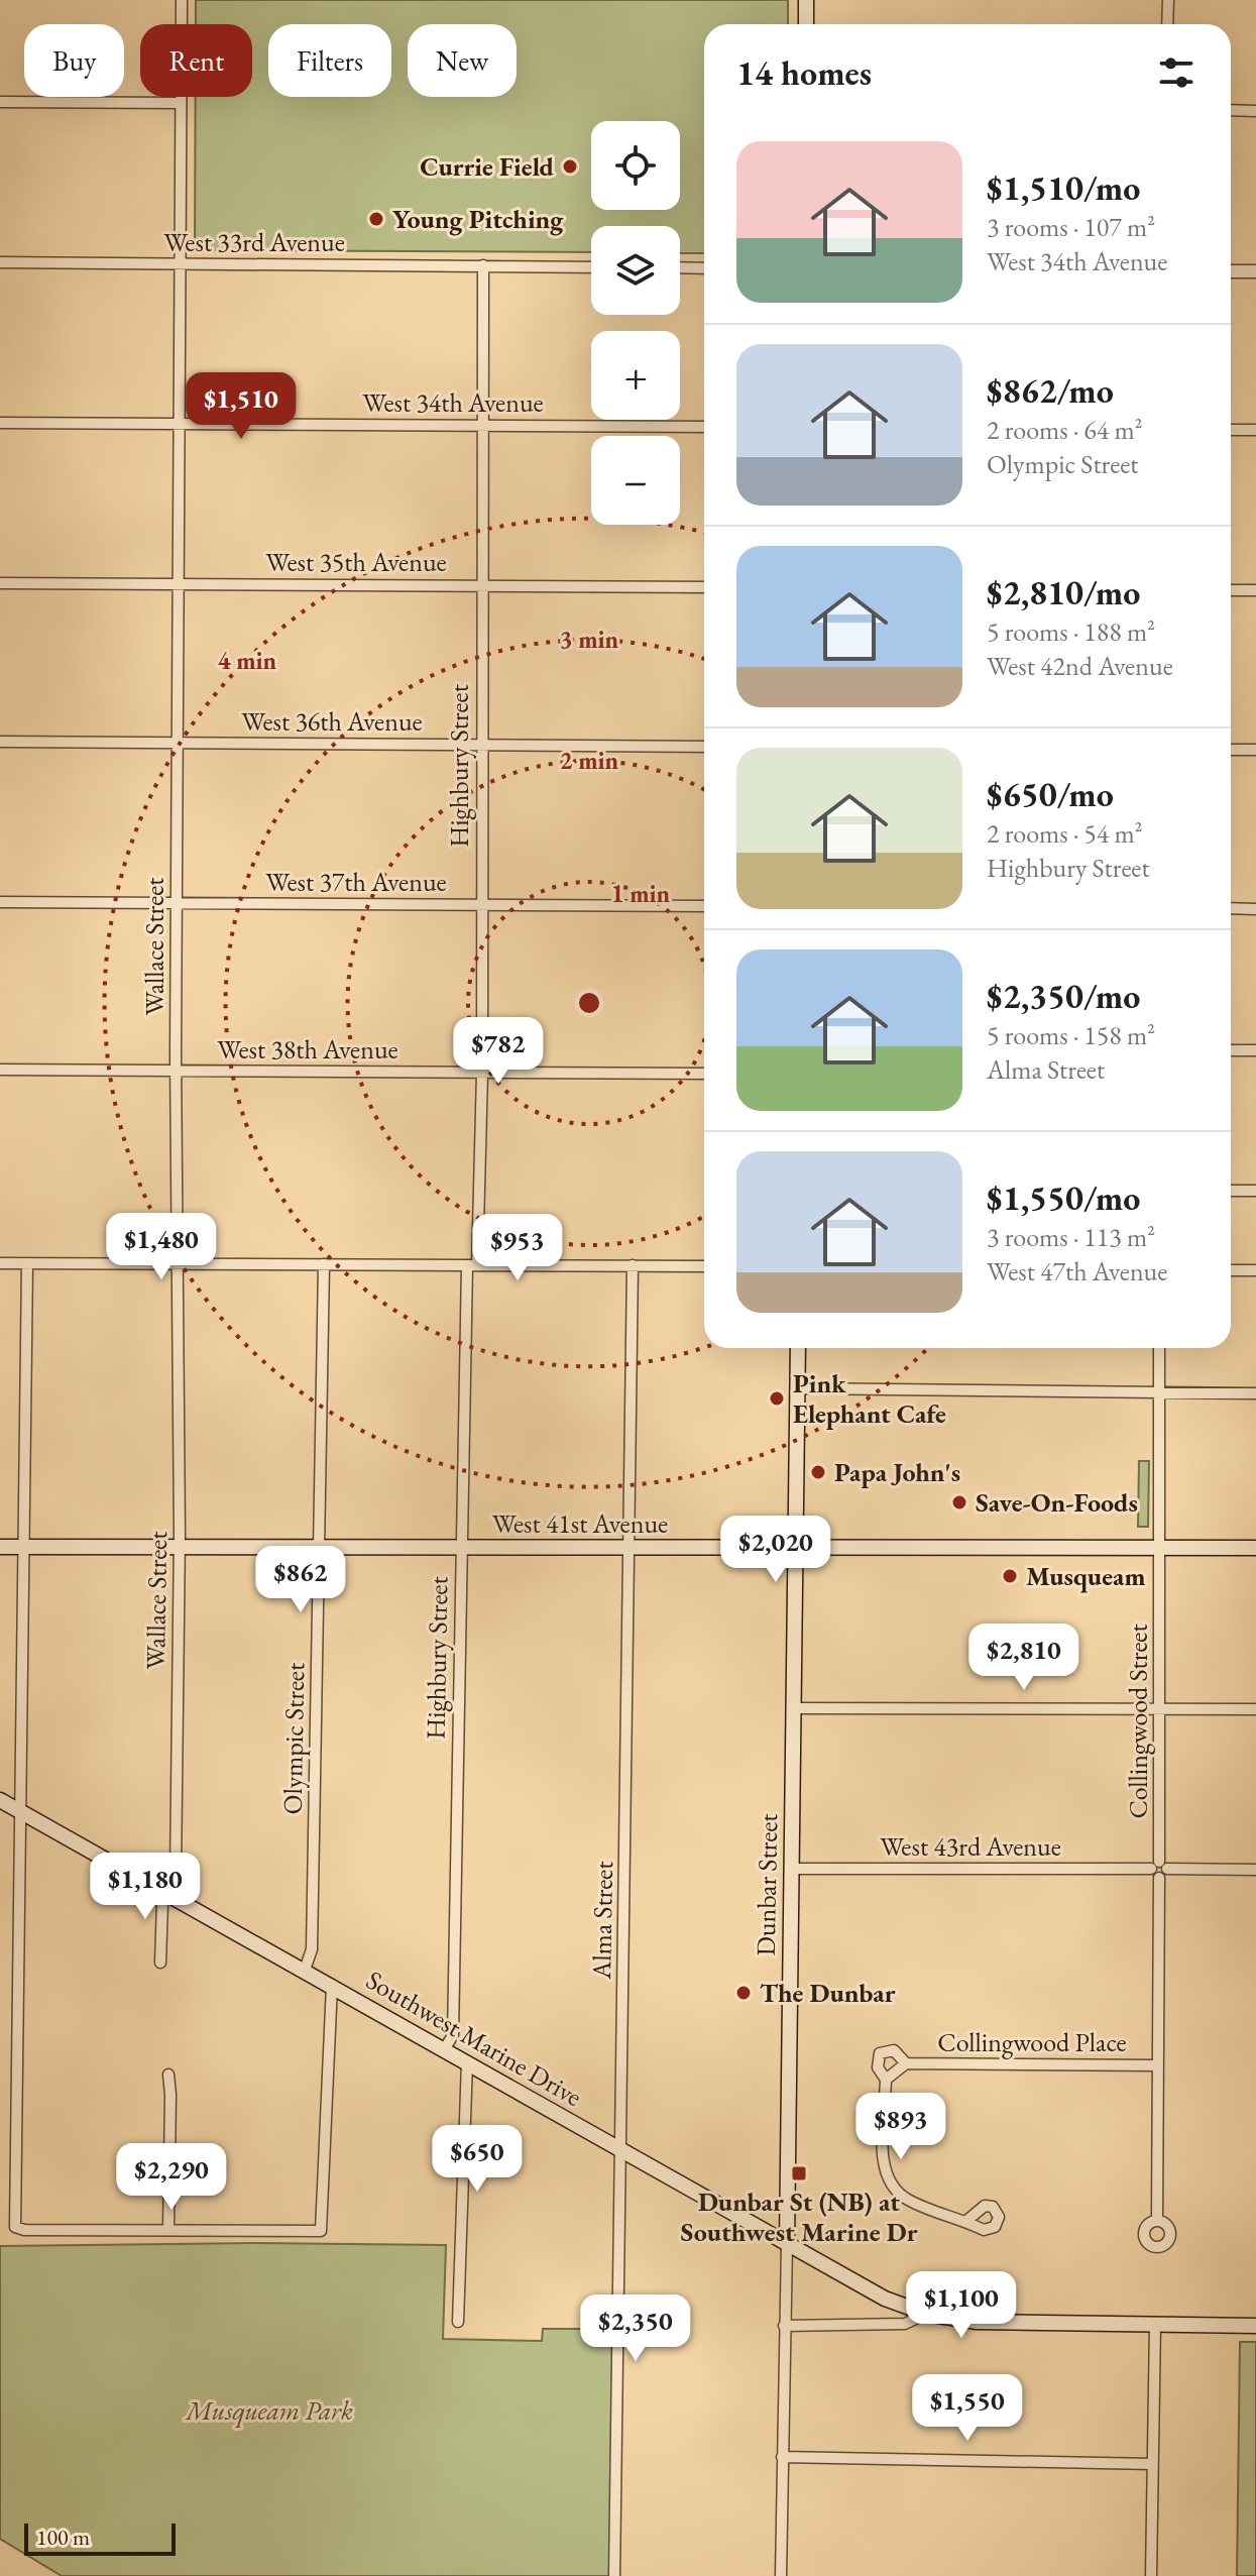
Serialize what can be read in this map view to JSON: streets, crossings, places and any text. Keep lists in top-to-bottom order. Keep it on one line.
{"streets":{"main road":["West 41st Avenue","Dunbar Street","Southwest Marine Drive"],"street":["West 33rd Avenue","West 34th Avenue","West 35th Avenue","West 36th Avenue","Highbury Street","West 37th Avenue","Wallace Street","West 38th Avenue","Collingwood Street","Olympic Street","West 43rd Avenue","Alma Street","Collingwood Place"]},"crossings":[["West 33rd Avenue","Highbury Street"],["West 33rd Avenue","Wallace Street"],["West 34th Avenue","Highbury Street"],["West 34th Avenue","Wallace Street"],["West 35th Avenue","Highbury Street"],["West 35th Avenue","Wallace Street"],["West 36th Avenue","Highbury Street"],["West 36th Avenue","Wallace Street"],["Highbury Street","West 37th Avenue"],["Highbury Street","West 38th Avenue"],["Highbury Street","West 41st Avenue"],["Highbury Street","Southwest Marine Drive"],["West 37th Avenue","Wallace Street"],["Wallace Street","West 38th Avenue"],["Wallace Street","West 41st Avenue"],["Wallace Street","Southwest Marine Drive"],["West 41st Avenue","Collingwood Street"],["West 41st Avenue","Olympic Street"],["West 41st Avenue","Dunbar Street"],["West 41st Avenue","Alma Street"],["Collingwood Street","West 43rd Avenue"],["Collingwood Street","Collingwood Place"],["Olympic Street","Southwest Marine Drive"],["West 43rd Avenue","Dunbar Street"],["Dunbar Street","Southwest Marine Drive"],["Alma Street","Southwest Marine Drive"]],"parks":["Musqueam Park"],"places":{"other":["Currie Field","Young Pitching","Pink Elephant Cafe","Papa John's","Save-On-Foods","Musqueam","The Dunbar"],"transit":["Dunbar St (NB) at Southwest Marine Dr"]},"scale_bar":"100 m","page":{"chip":["Buy","Rent","Filters","New"],"heading":"14 homes","map_buttons":["+","−"],"list":[{"name":"$1,510/mo","note":"3 rooms · 107 m² · West 34th Avenue"},{"name":"$862/mo","note":"2 rooms · 64 m² · Olympic Street"},{"name":"$2,810/mo","note":"5 rooms · 188 m² · West 42nd Avenue"},{"name":"$650/mo","note":"2 rooms · 54 m² · Highbury Street"},{"name":"$2,350/mo","note":"5 rooms · 158 m² · Alma Street"},{"name":"$1,550/mo","note":"3 rooms · 113 m² · West 47th Avenue"}],"price":["$1,510","$782","$1,480","$953","$2,020","$862","$2,810","$1,180","$893","$650","$2,290","$1,100","$2,350","$1,550"],"scale":"100 m"},"rings":["3 min","4 min","2 min","1 min"]}
